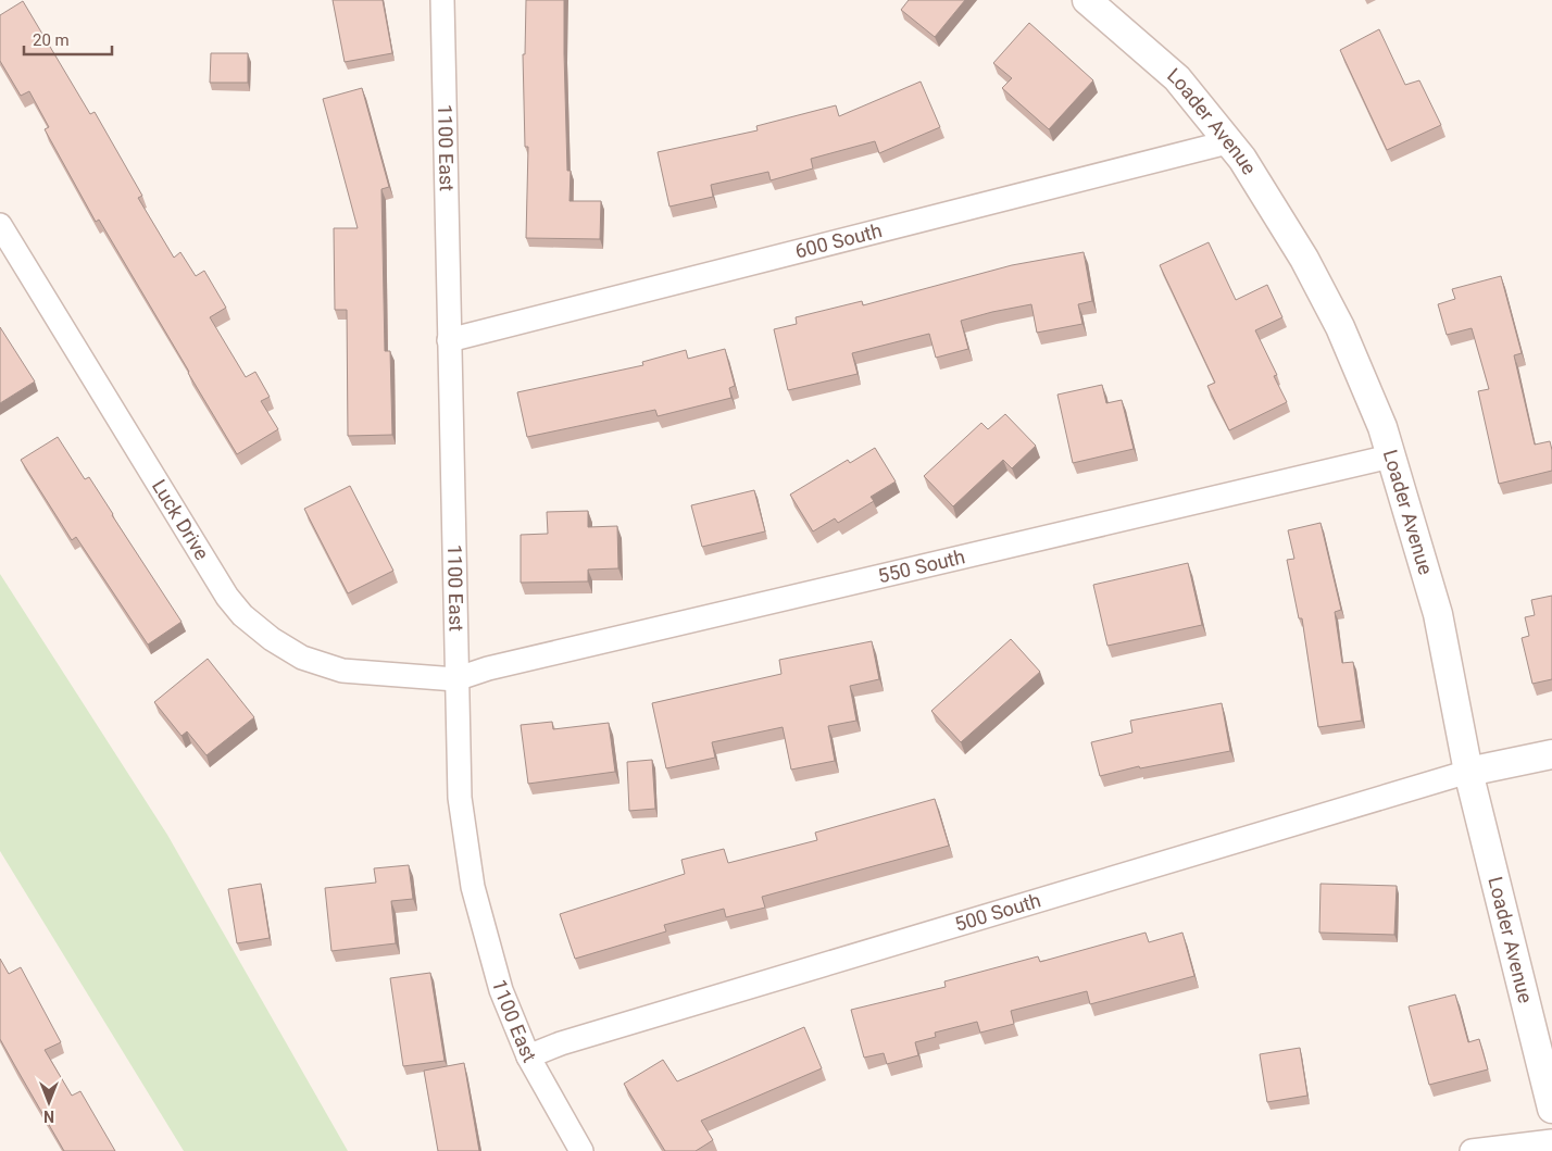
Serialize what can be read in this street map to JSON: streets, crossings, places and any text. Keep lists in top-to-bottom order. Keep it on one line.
{"streets":{"street":["Loader Avenue","1100 East","600 South","Luck Drive","550 South","500 South"]},"crossings":[["Loader Avenue","600 South"],["Loader Avenue","550 South"],["Loader Avenue","500 South"],["1100 East","600 South"],["1100 East","Luck Drive"],["1100 East","550 South"],["1100 East","500 South"],["Luck Drive","550 South"]],"scale_bar":"20 m","north":"bottom"}
